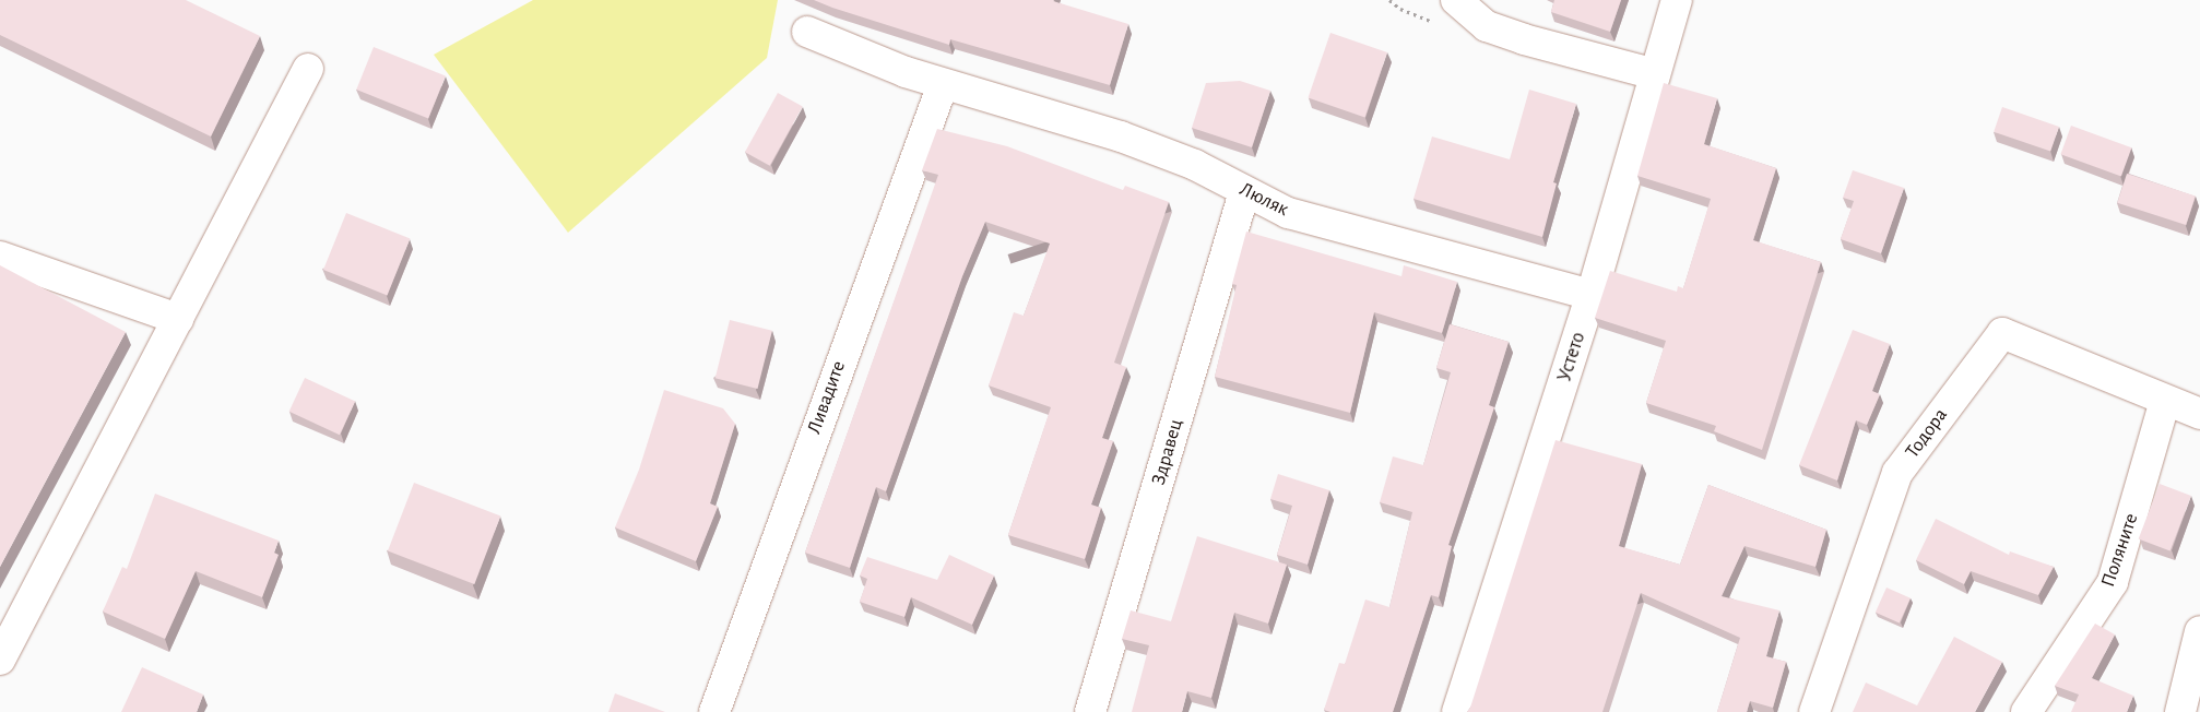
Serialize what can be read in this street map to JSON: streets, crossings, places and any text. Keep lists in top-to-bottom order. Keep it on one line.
{"streets":{"street":["Люляк","Устето","Ливадите","Тодора","Здравец","Поляните"]},"crossings":[["Люляк","Устето"],["Люляк","Ливадите"],["Люляк","Здравец"],["Тодора","Поляните"]]}
